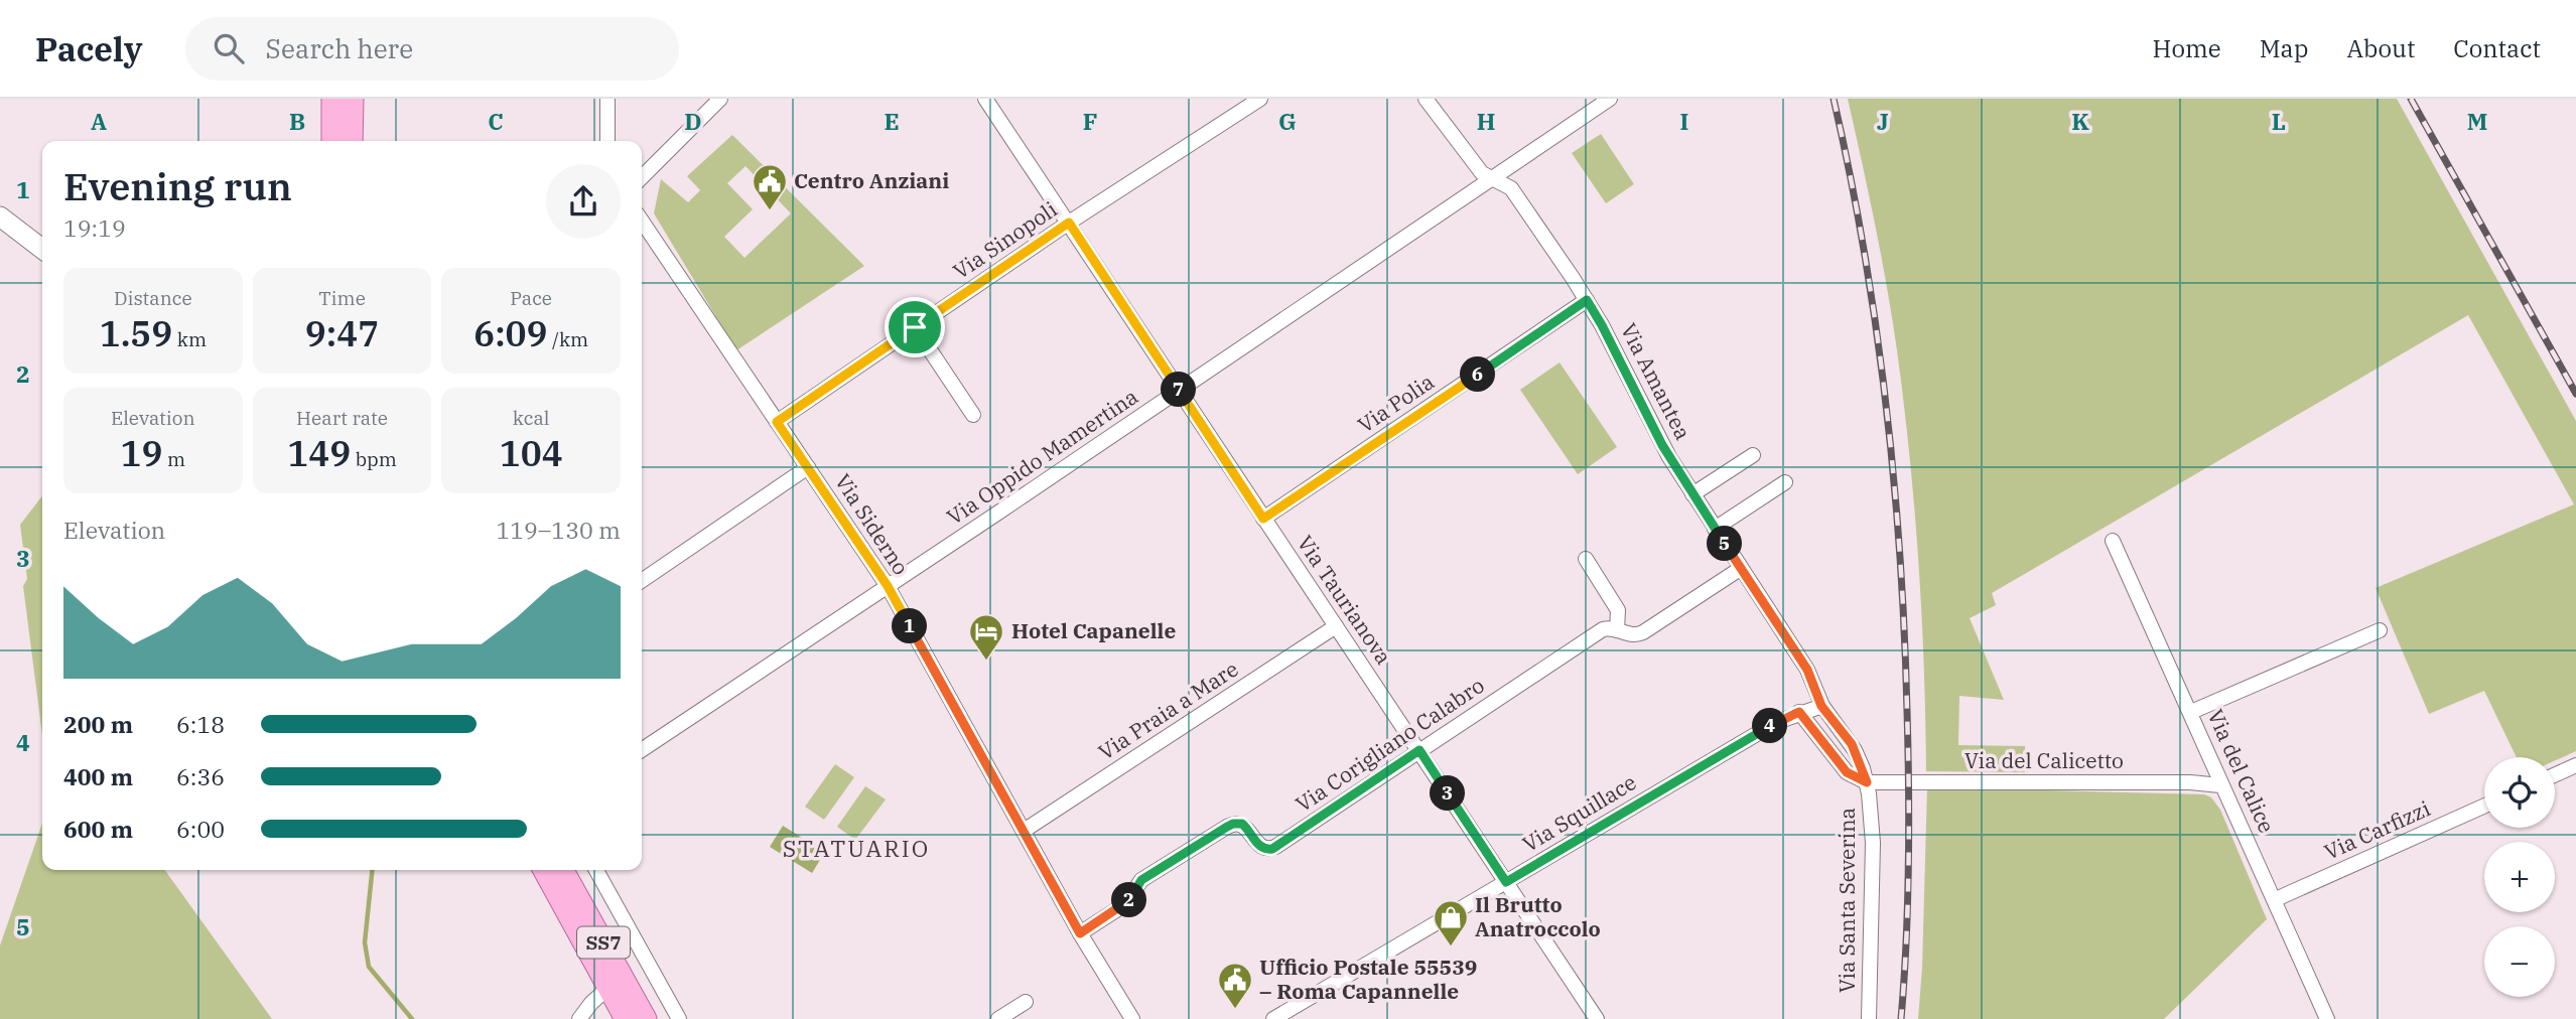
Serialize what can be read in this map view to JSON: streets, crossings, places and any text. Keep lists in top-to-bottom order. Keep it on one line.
{"streets":{"main road":["SS7"],"street":["Via Sinopoli","Via Amantea","Via Polia","Via Oppido Mamertina","Via Siderno","Via Taurianova","Via Praia a Mare","Via Corigliano Calabro","Via del Calicetto","Via del Calice","Via Squillace","Via Carfizzi","Via Santa Severina"]},"crossings":[["Via Sinopoli","Via Siderno"],["Via Sinopoli","Via Taurianova"],["Via Amantea","Via Polia"],["Via Amantea","Via Oppido Mamertina"],["Via Amantea","Via Corigliano Calabro"],["Via Amantea","Via Squillace"],["Via Amantea","Via Santa Severina"],["Via Polia","Via Taurianova"],["Via Oppido Mamertina","Via Siderno"],["Via Oppido Mamertina","Via Taurianova"],["Via Siderno","Via Praia a Mare"],["Via Siderno","Via Corigliano Calabro"],["Via Taurianova","Via Praia a Mare"],["Via Taurianova","Via Corigliano Calabro"],["Via Taurianova","Via Squillace"],["Via del Calicetto","Via del Calice"],["Via del Calicetto","Via Santa Severina"],["Via del Calice","Via Carfizzi"],["Via Squillace","Via Santa Severina"]],"districts":["STATUARIO"],"places":{"public building":["Centro Anziani","Ufficio Postale 55539 – Roma Capannelle"],"hotel":["Hotel Capanelle"],"shop":["Il Brutto Anatroccolo"]},"page":{"header":"Pacely","search":"Search here","nav":["Home","Map","About","Contact"],"heading":["Evening run","19:19"],"stats":[["Distance","1.59 km"],["Time","9:47"],["Pace","6:09 /km"],["Elevation","19 m"],["Heart rate","149 bpm"],["kcal","104"]],"pins":["6","7","5","1","4","3","2"],"chart":["Elevation","119–130 m"],"list":[{"name":"200 m","note":"6:18"},{"name":"400 m","note":"6:36"},{"name":"600 m","note":"6:00"}],"map_buttons":["+","−"]},"grid":{"columns":["A","B","C","D","E","F","G","H","I","J","K","L","M"],"rows":["1","2","3","4","5"]}}
